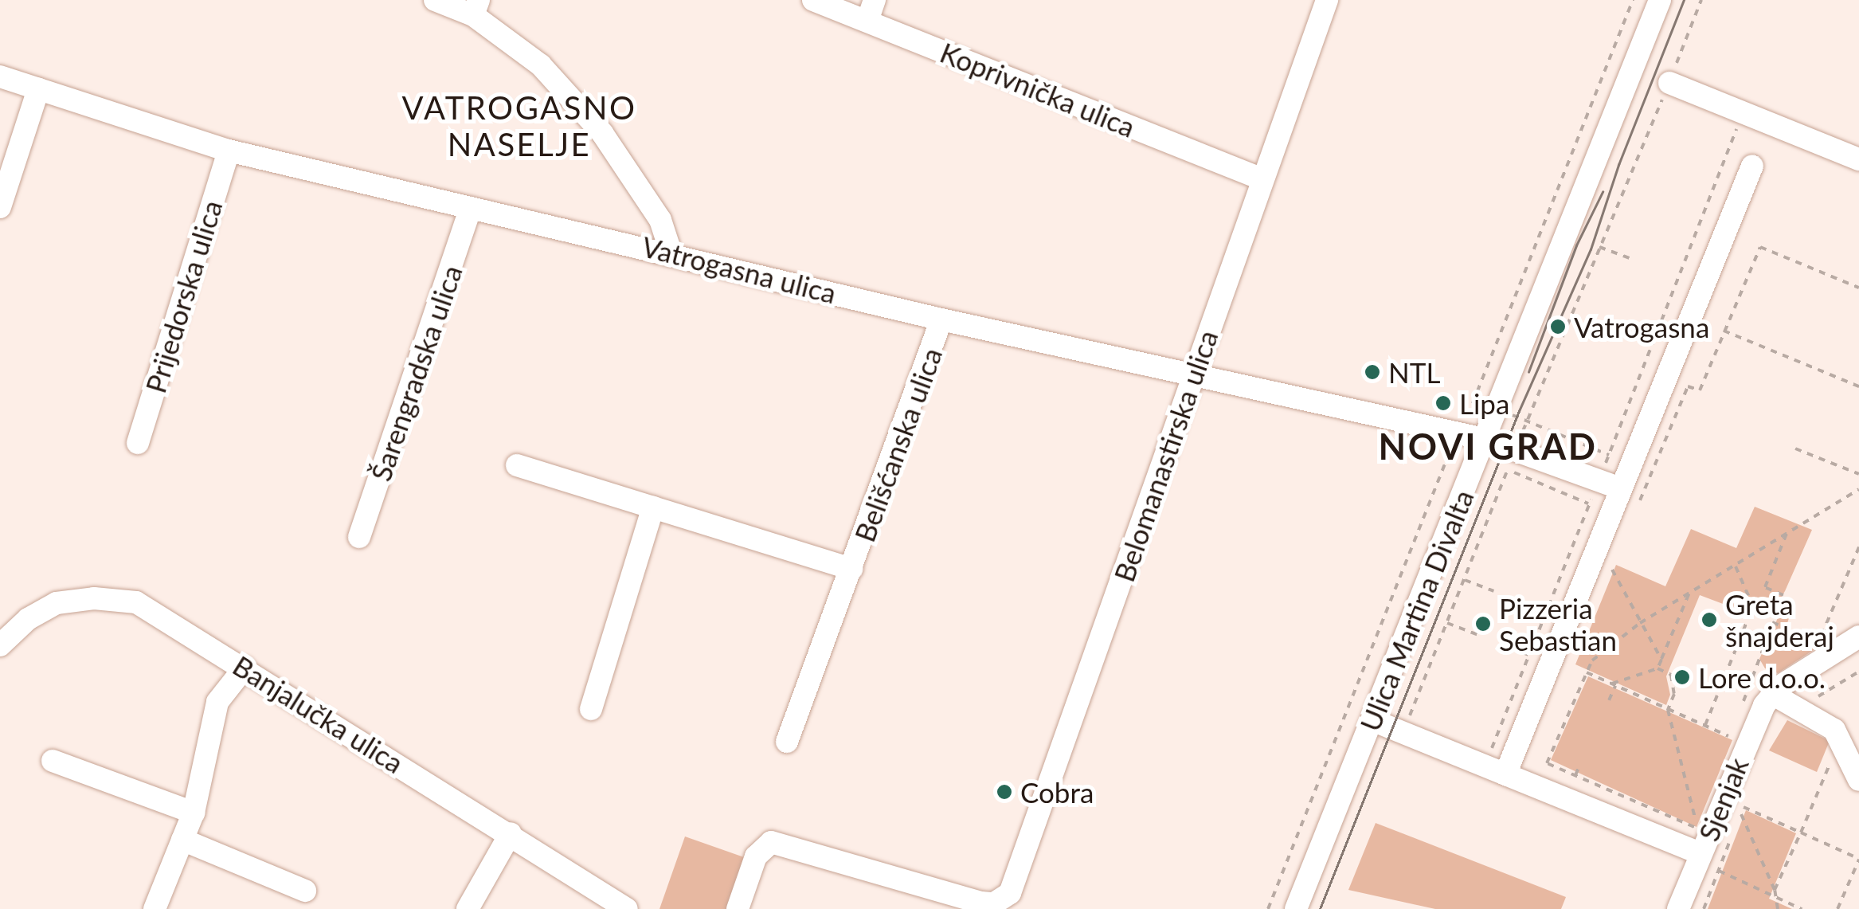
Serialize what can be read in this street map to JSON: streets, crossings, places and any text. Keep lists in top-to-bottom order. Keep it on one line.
{"streets":{"street":["Koprivnička ulica","Vatrogasna ulica","Prijedorska ulica","Šarengradska ulica","Belišćanska ulica","Belomanastirska ulica","Ulica Martina Divalta","Banjalučka ulica","Sjenjak"]},"crossings":[["Koprivnička ulica","Belomanastirska ulica"],["Vatrogasna ulica","Prijedorska ulica"],["Vatrogasna ulica","Šarengradska ulica"],["Vatrogasna ulica","Belišćanska ulica"],["Vatrogasna ulica","Belomanastirska ulica"],["Vatrogasna ulica","Ulica Martina Divalta"],["Ulica Martina Divalta","Sjenjak"]],"districts":["VATROGASNO NASELJE","NOVI GRAD"],"places":["Vatrogasna","NTL","Lipa","Greta šnajderaj","Pizzeria Sebastian","Lore d.o.o.","Cobra"]}
